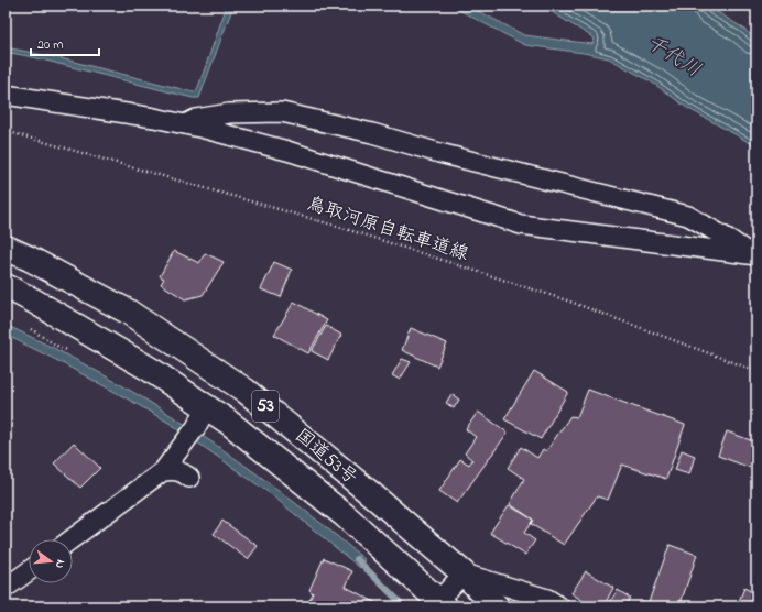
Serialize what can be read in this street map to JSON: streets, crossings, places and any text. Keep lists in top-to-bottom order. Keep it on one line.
{"streets":{"highway":["53","国道53号"],"path":["鳥取河原自転車道線"]},"water":["千代川"],"scale_bar":"20 m","north":"right"}
